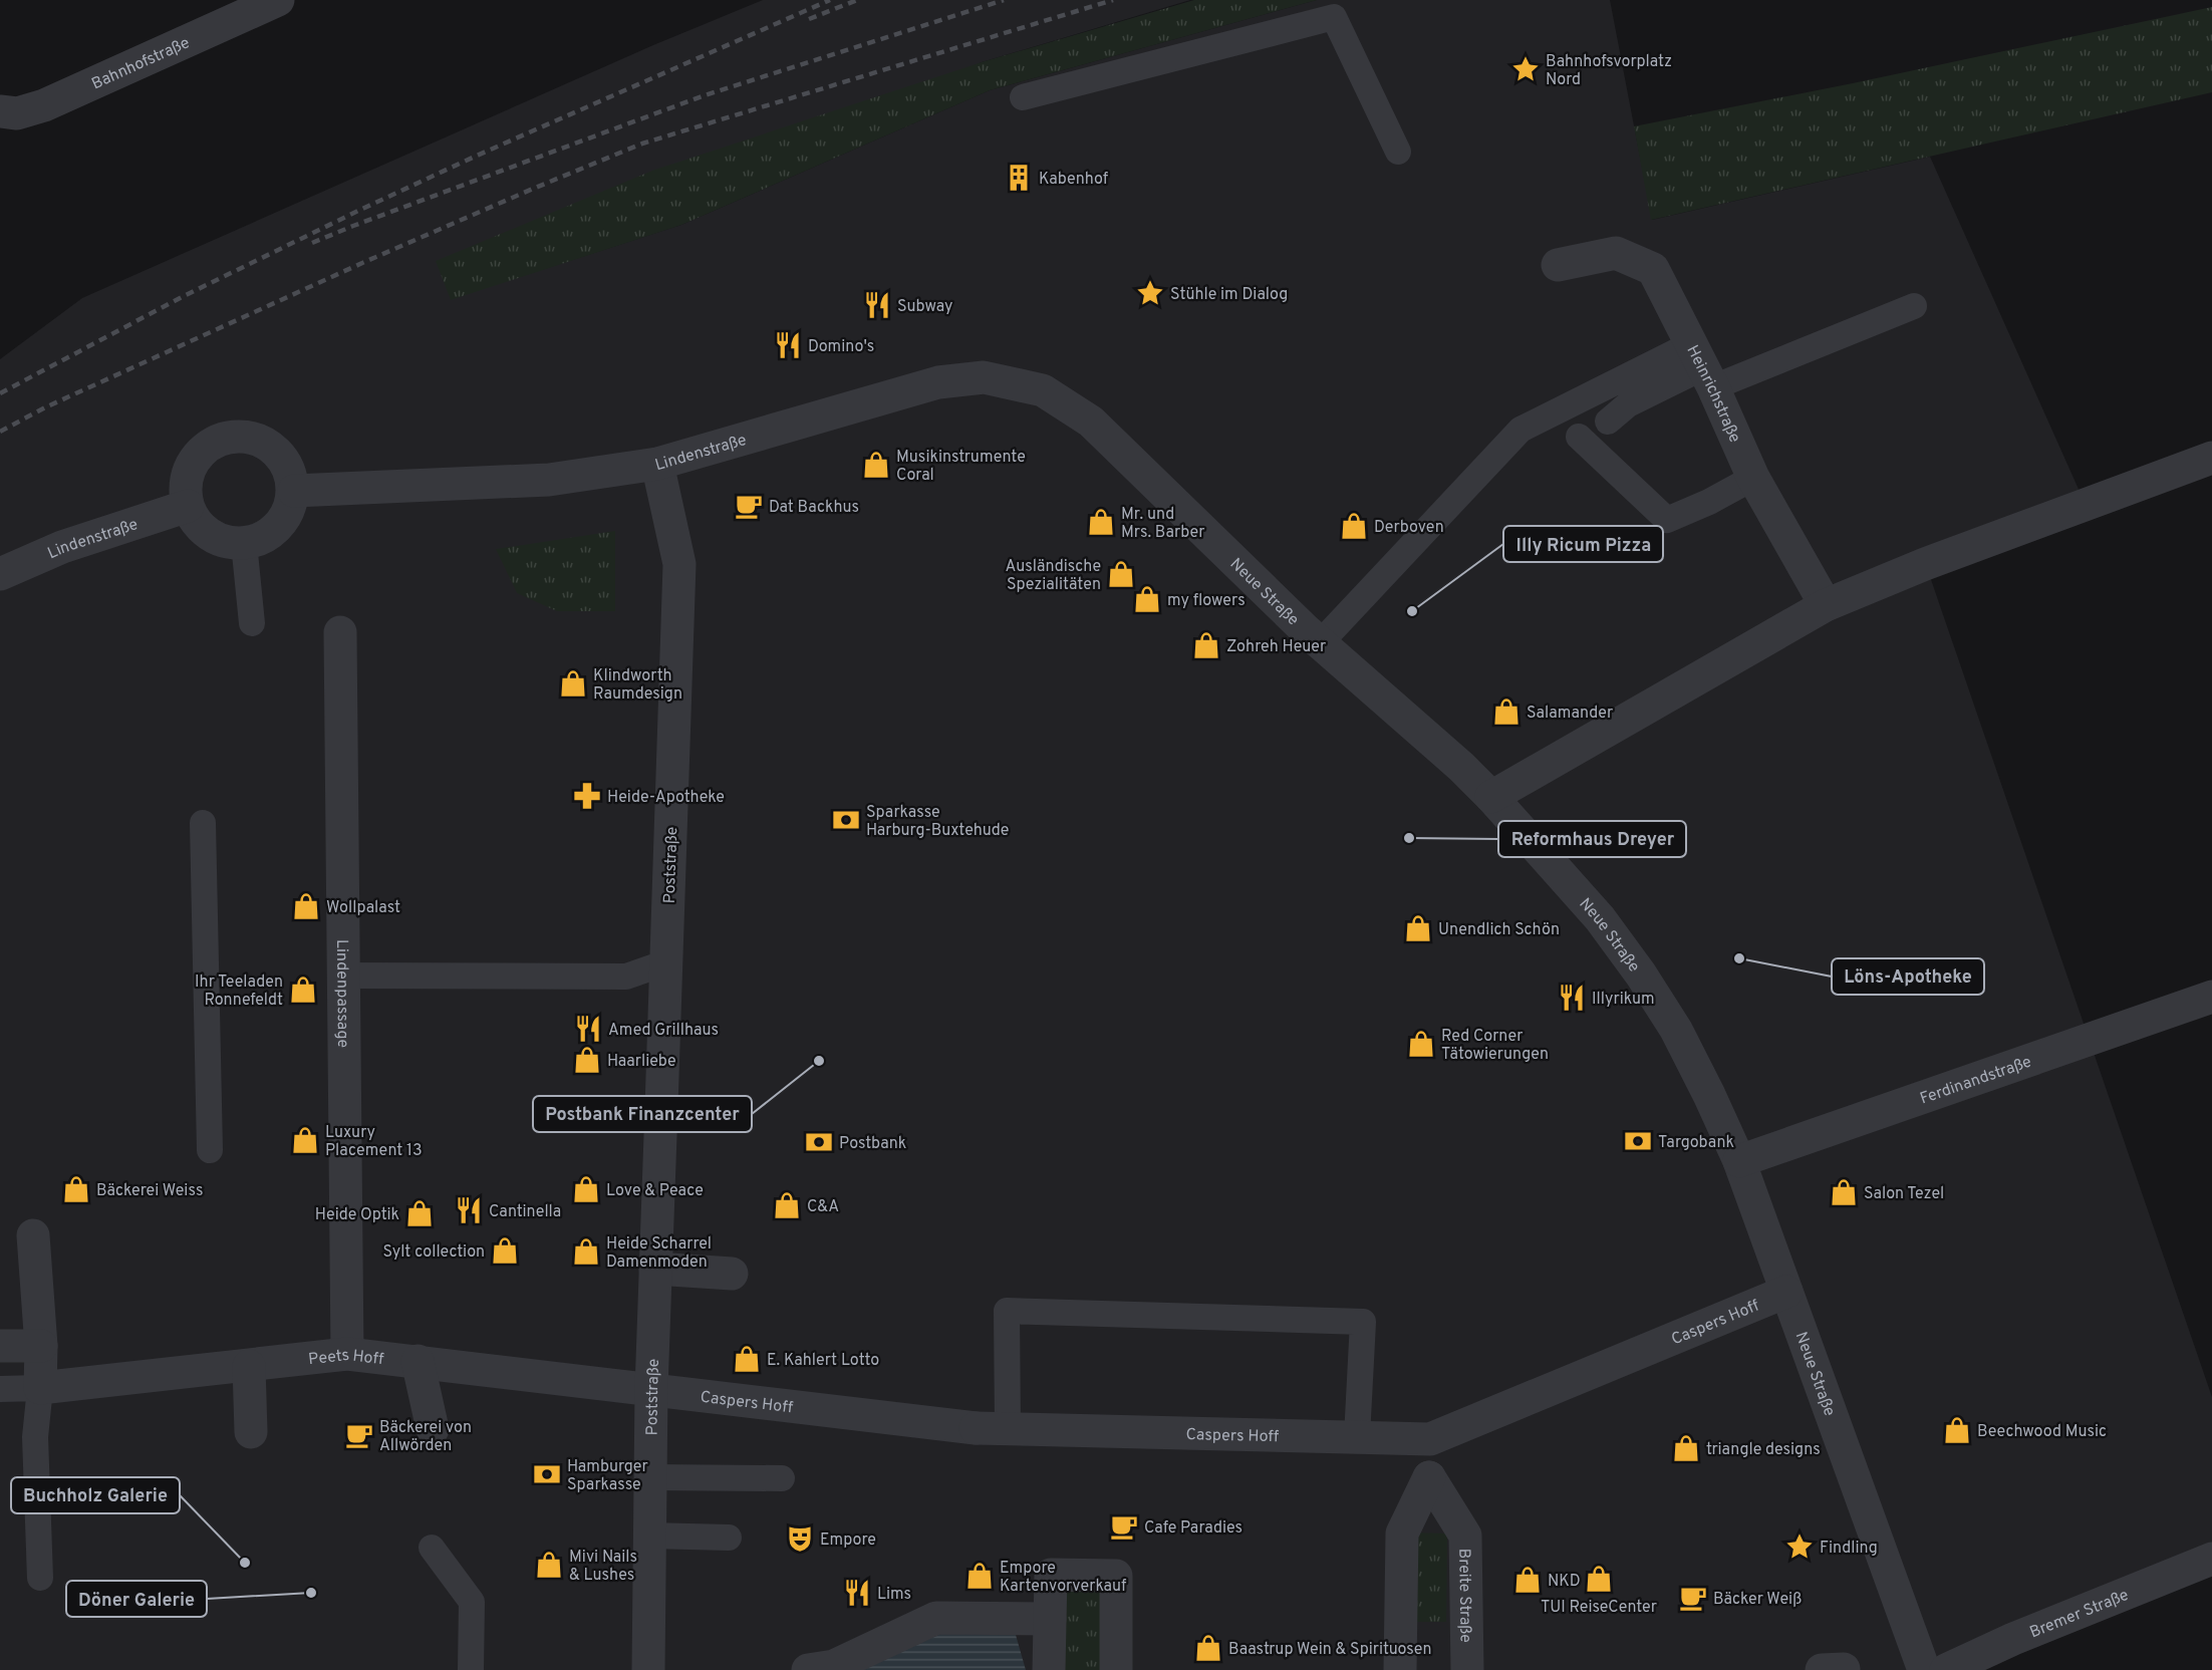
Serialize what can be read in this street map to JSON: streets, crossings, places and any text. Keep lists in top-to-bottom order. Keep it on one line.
{"streets":{"street":["Bahnhofstraße","Heinrichstraße","Lindenstraße","Neue Straße","Poststraße","Lindenpassage","Ferdinandstraße","Caspers Hoff","Peets Hoff","Breite Straße","Bremer Straße"]},"crossings":[["Lindenstraße","Neue Straße"],["Lindenstraße","Poststraße"],["Neue Straße","Ferdinandstraße"],["Neue Straße","Caspers Hoff"],["Poststraße","Caspers Hoff"],["Poststraße","Peets Hoff"],["Lindenpassage","Peets Hoff"],["Caspers Hoff","Peets Hoff"]],"places":{"place":["Bahnhofsvorplatz Nord","Stühle im Dialog","Findling"],"building":["Kabenhof"],"restaurant":["Subway","Domino's","Illyrikum","Amed Grillhaus","Cantinella","Lims"],"shop":["Musikinstrumente Coral","Mr. und Mrs. Barber","Derboven","Ausländische Spezialitäten","my flowers","Zohreh Heuer","Klindworth Raumdesign","Salamander","Wollpalast","Unendlich Schön","Ihr Teeladen Ronnefeldt","Red Corner Tätowierungen","Haarliebe","Luxury Placement 13","Bäckerei Weiss","Love & Peace","Salon Tezel","C&A","Heide Optik","Sylt collection","Heide Scharrel Damenmoden","E. Kahlert Lotto","Beechwood Music","triangle designs","Mivi Nails & Lushes","Empore Kartenvorverkauf","TUI ReiseCenter","NKD","Baastrup Wein & Spirituosen"],"cafe":["Dat Backhus","Bäckerei von Allwörden","Cafe Paradies","Bäcker Weiß"],"other":["Illy Ricum Pizza","Reformhaus Dreyer","Löns-Apotheke","Postbank Finanzcenter","Buchholz Galerie","Döner Galerie"],"pharmacy":["Heide-Apotheke"],"bank":["Sparkasse Harburg-Buxtehude","Targobank","Postbank","Hamburger Sparkasse"],"theatre":["Empore"]}}
